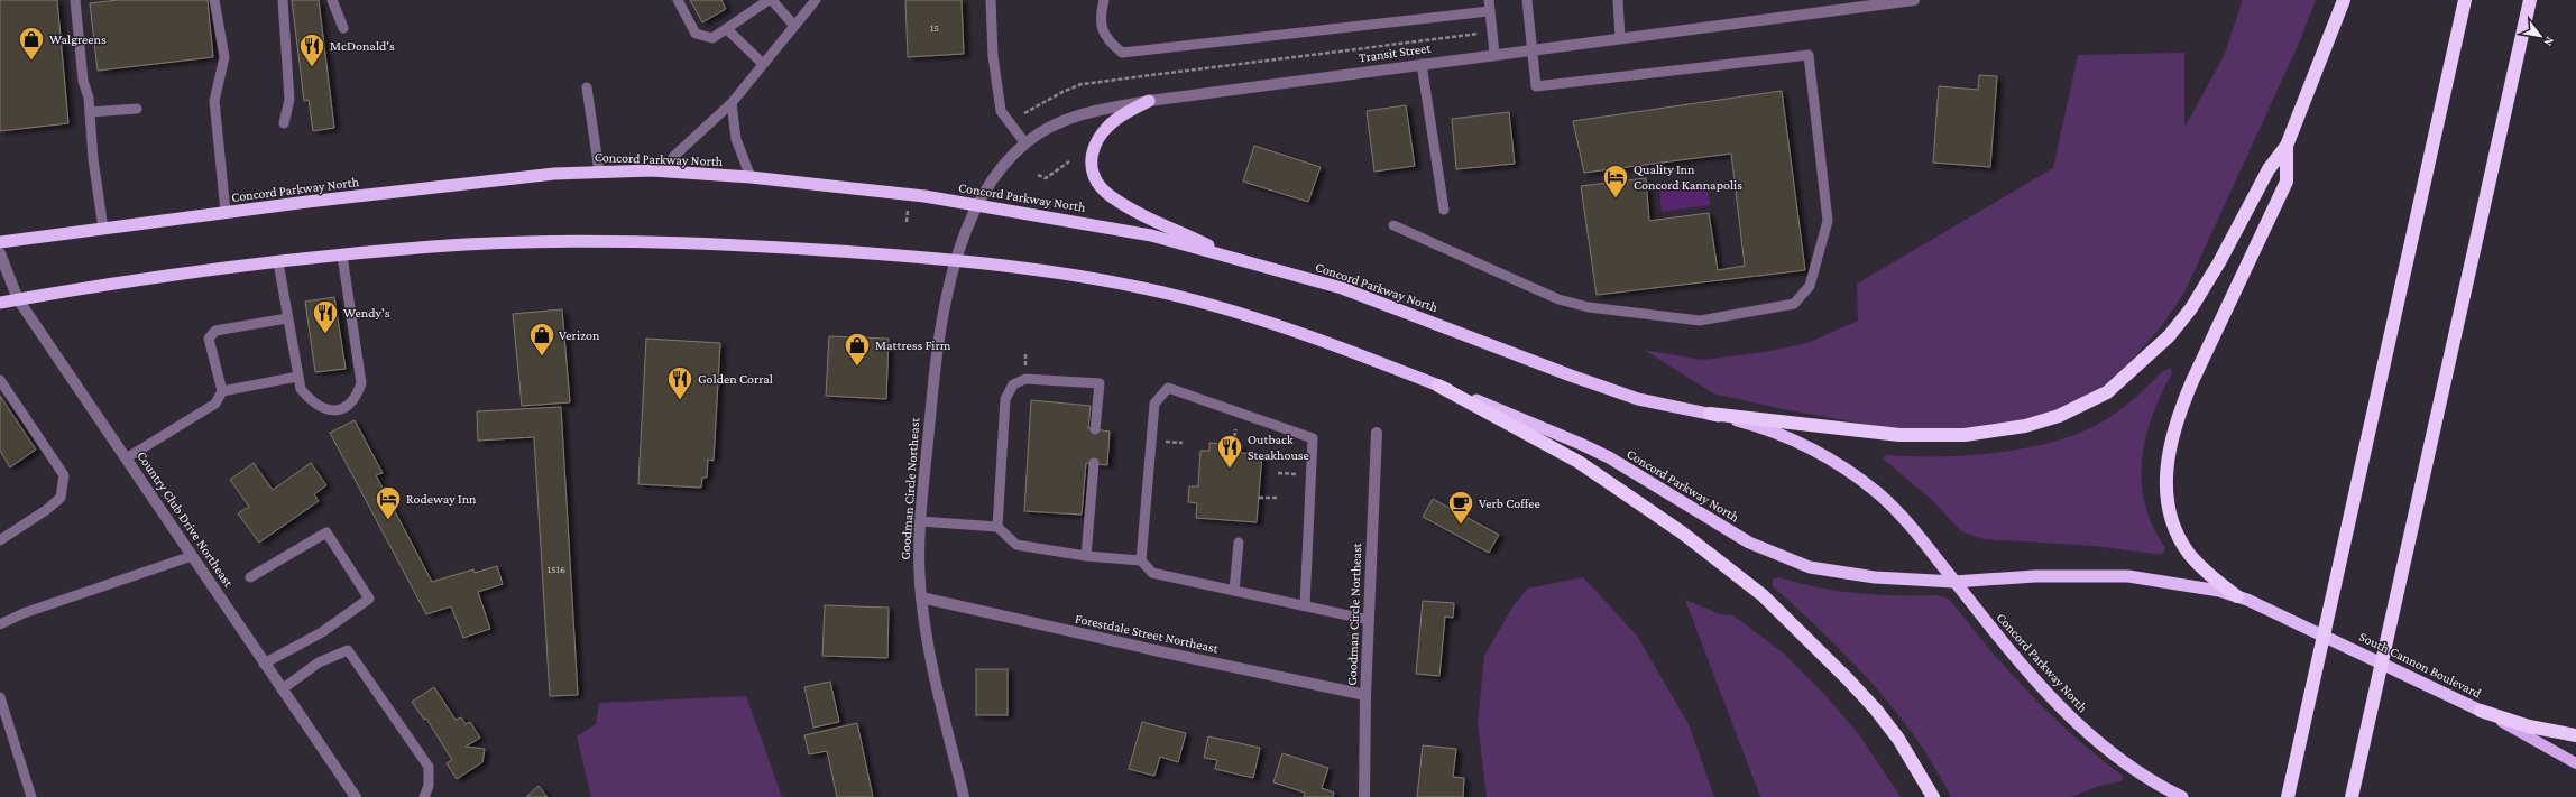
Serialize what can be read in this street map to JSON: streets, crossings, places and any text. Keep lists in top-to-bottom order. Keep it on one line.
{"streets":{"highway":["Concord Parkway North","South Cannon Boulevard"],"street":["Transit Street","Goodman Circle Northeast","Country Club Drive Northeast","Forestdale Street Northeast"]},"crossings":[["Transit Street","Concord Parkway North"],["Transit Street","Goodman Circle Northeast"],["Concord Parkway North","Goodman Circle Northeast"],["Concord Parkway North","Country Club Drive Northeast"],["Concord Parkway North","South Cannon Boulevard"],["Goodman Circle Northeast","Forestdale Street Northeast"]],"places":{"shop":["Walgreens","Verizon","Mattress Firm"],"restaurant":["McDonald's","Wendy's","Golden Corral","Outback Steakhouse"],"hotel":["Quality Inn Concord Kannapolis","Rodeway Inn"],"cafe":["Verb Coffee"]},"house_numbers":["15","1516"],"north":"bottom right"}
